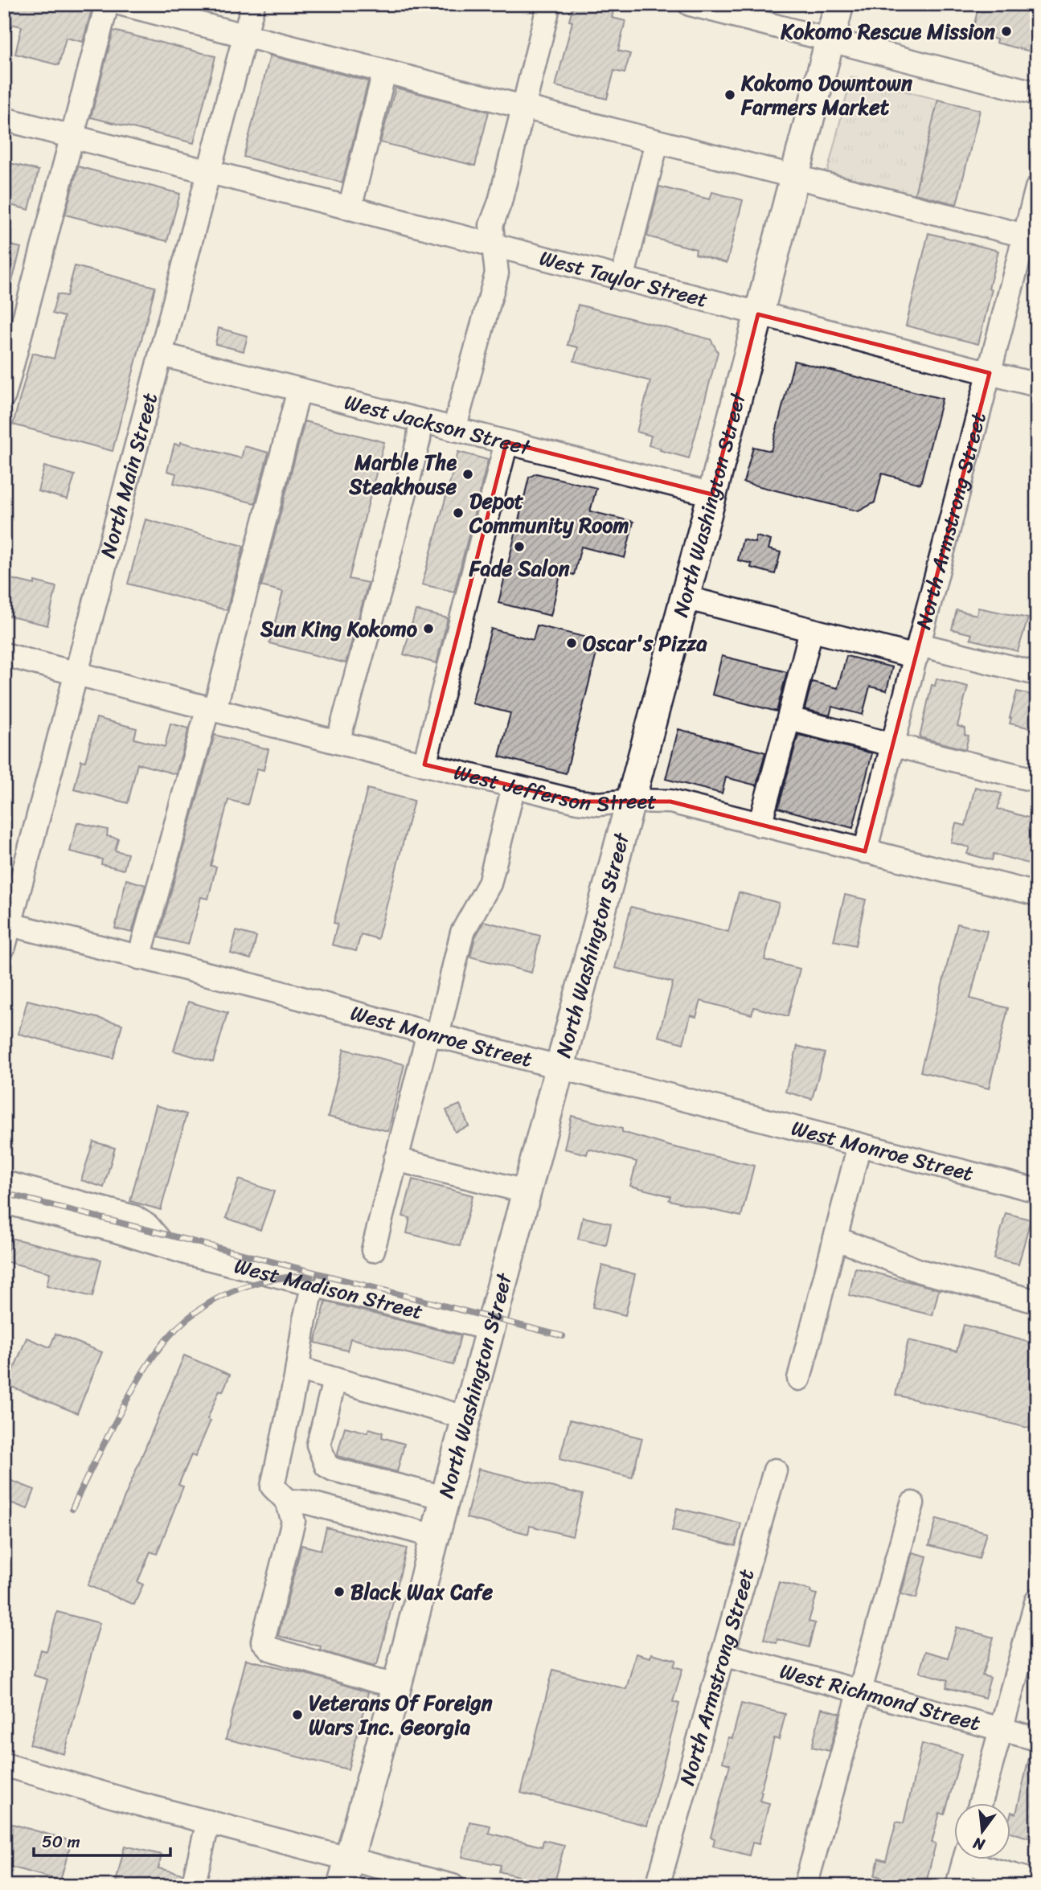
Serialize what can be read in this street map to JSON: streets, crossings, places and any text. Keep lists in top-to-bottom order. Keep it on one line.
{"streets":{"main road":["North Washington Street"],"street":["West Taylor Street","West Jackson Street","North Main Street","North Armstrong Street","West Jefferson Street","West Monroe Street","West Madison Street","West Richmond Street"]},"crossings":[["West Taylor Street","North Main Street"],["West Taylor Street","North Washington Street"],["West Taylor Street","North Armstrong Street"],["West Jackson Street","North Main Street"],["West Jackson Street","North Washington Street"],["North Main Street","West Jefferson Street"],["North Main Street","West Monroe Street"],["North Washington Street","West Jefferson Street"],["North Washington Street","West Monroe Street"],["North Washington Street","West Madison Street"],["North Armstrong Street","West Jefferson Street"],["North Armstrong Street","West Richmond Street"]],"places":["Kokomo Rescue Mission","Kokomo Downtown Farmers Market","Marble The Steakhouse","Depot Community Room","Fade Salon","Sun King Kokomo","Oscar's Pizza","Black Wax Cafe","Veterans Of Foreign Wars Inc. Georgia"],"scale_bar":"50 m","north":"bottom"}
